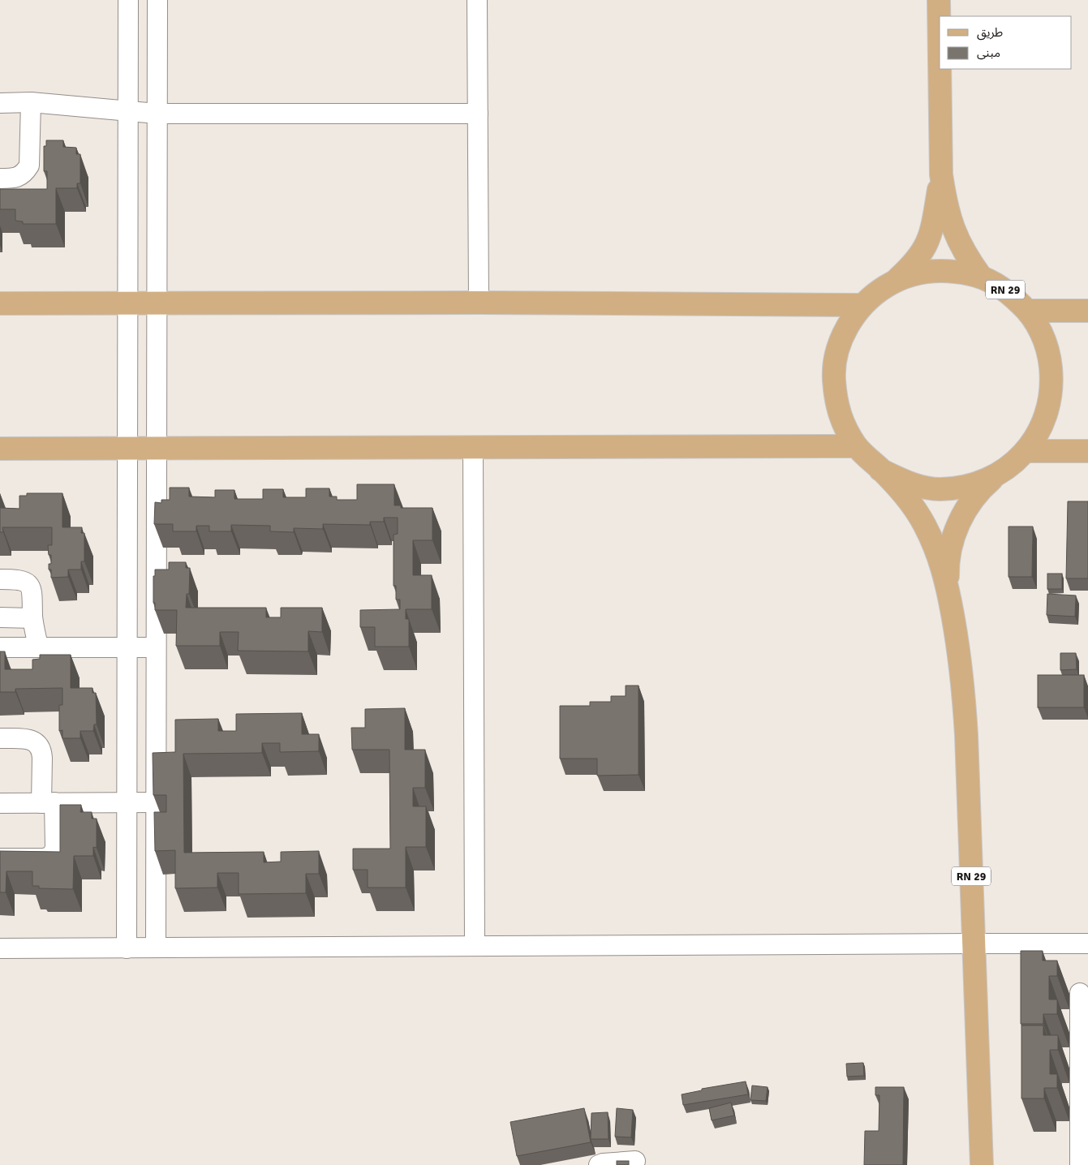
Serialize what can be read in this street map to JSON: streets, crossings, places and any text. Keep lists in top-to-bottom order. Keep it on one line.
{"streets":{"main road":["RN 29"]},"legend":["طريق","مبنى"]}
